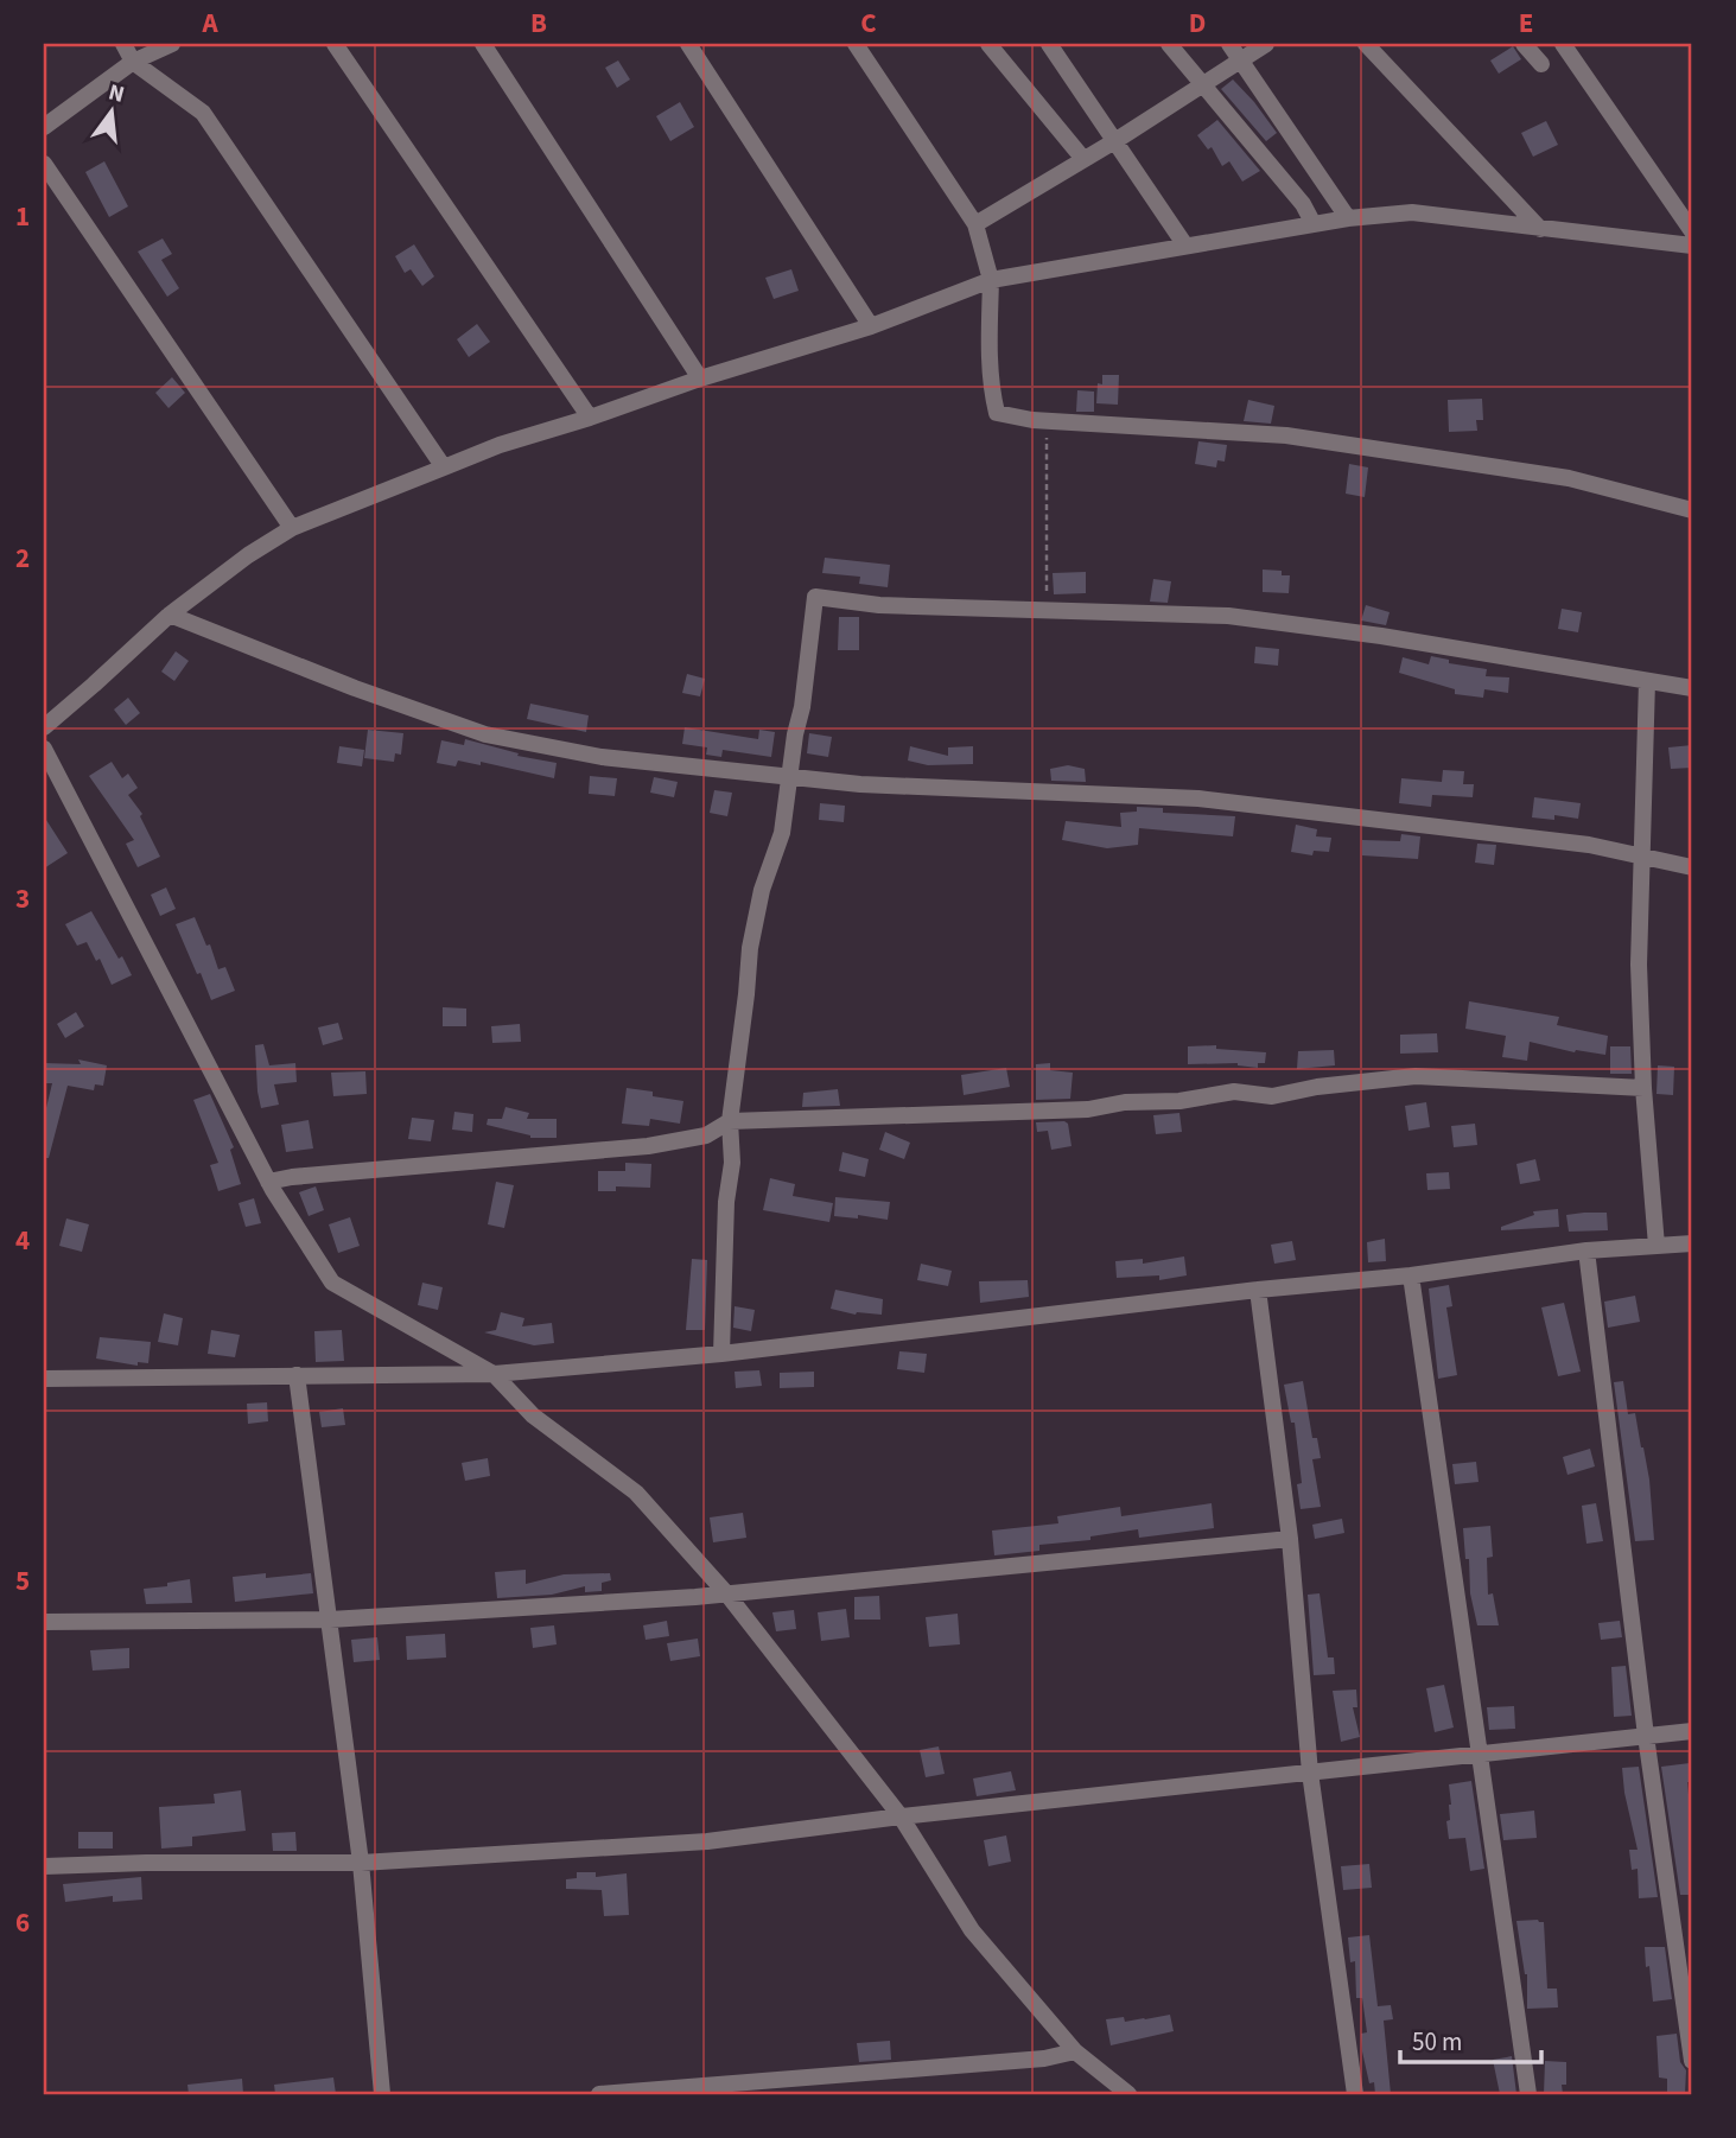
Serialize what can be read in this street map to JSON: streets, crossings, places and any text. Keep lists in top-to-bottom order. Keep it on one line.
{"scale_bar":"50 m","north":"top","grid":{"columns":["A","B","C","D","E"],"rows":["1","2","3","4","5","6"]}}
